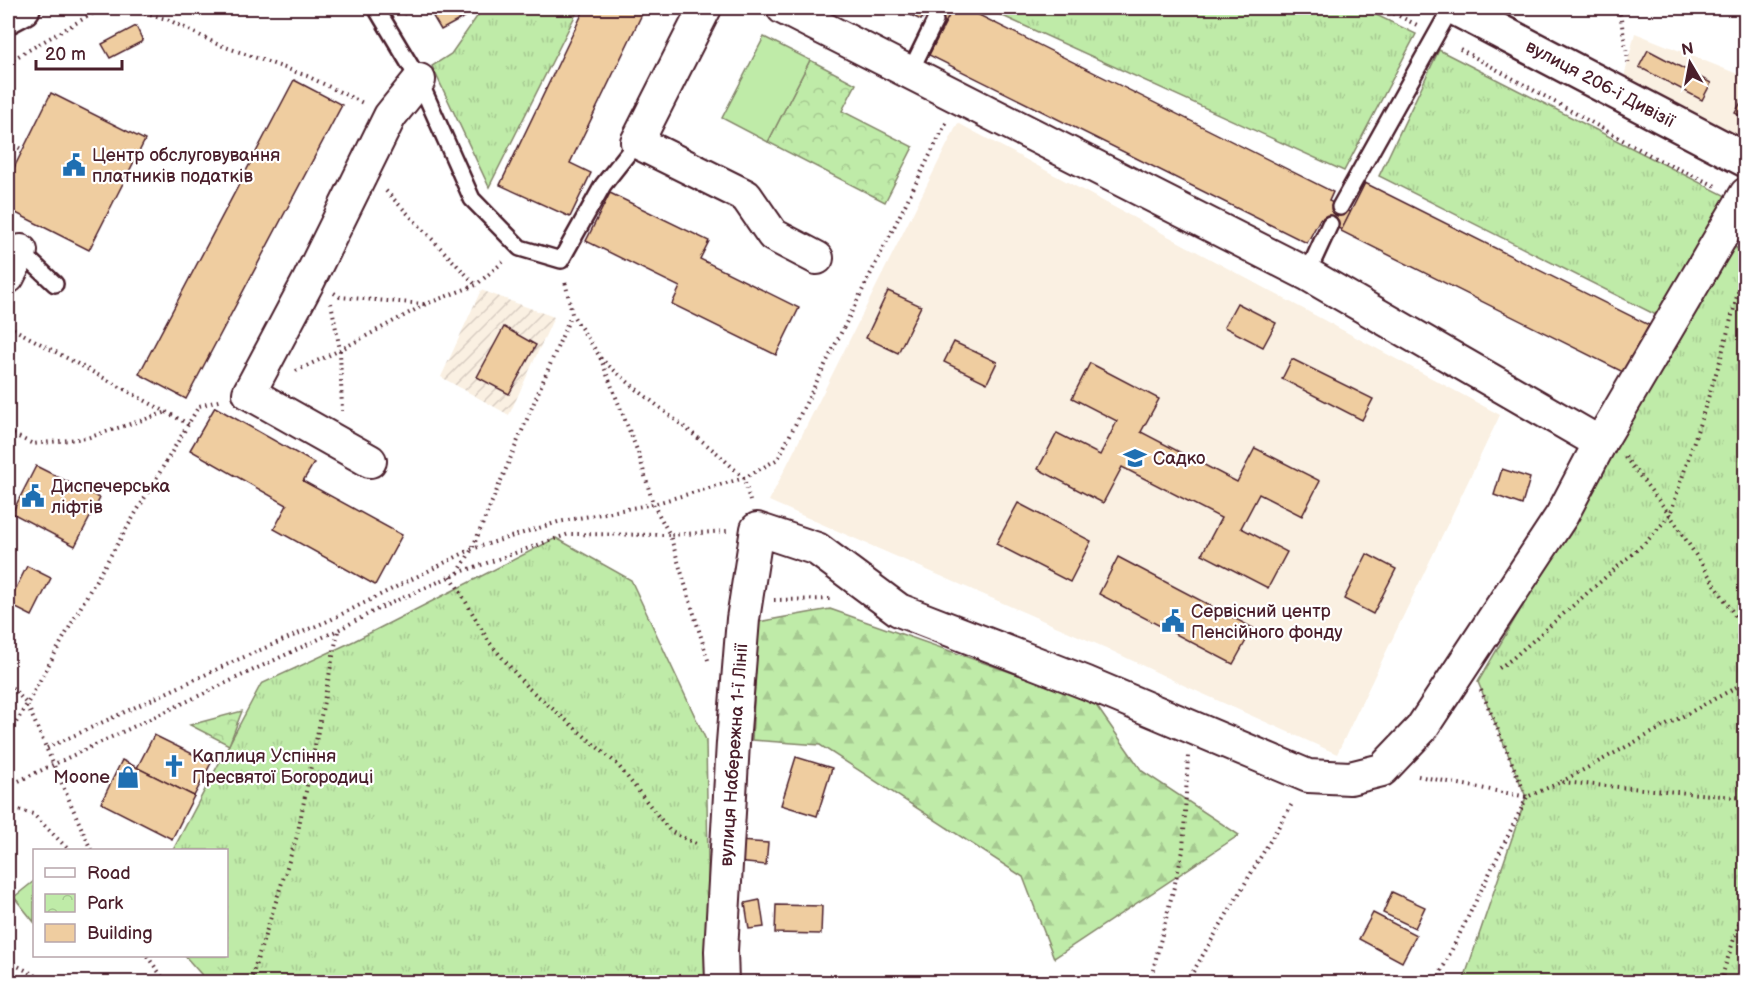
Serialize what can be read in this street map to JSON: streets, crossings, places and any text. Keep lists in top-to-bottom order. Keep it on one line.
{"streets":{"street":["вулиця 206-ї Дивізії","вулиця Набережна 1-ї Лінії"]},"places":{"public building":["Центр обслуговування платників податків","Диспечерська ліфтів","Сервісний центр Пенсійного фонду"],"school or university":["Садко"],"church":["Каплиця Успіння Пресвятої Богородиці"],"shop":["Moone"]},"legend":["Road","Park","Building"],"scale_bar":"20 m","north":"top"}
